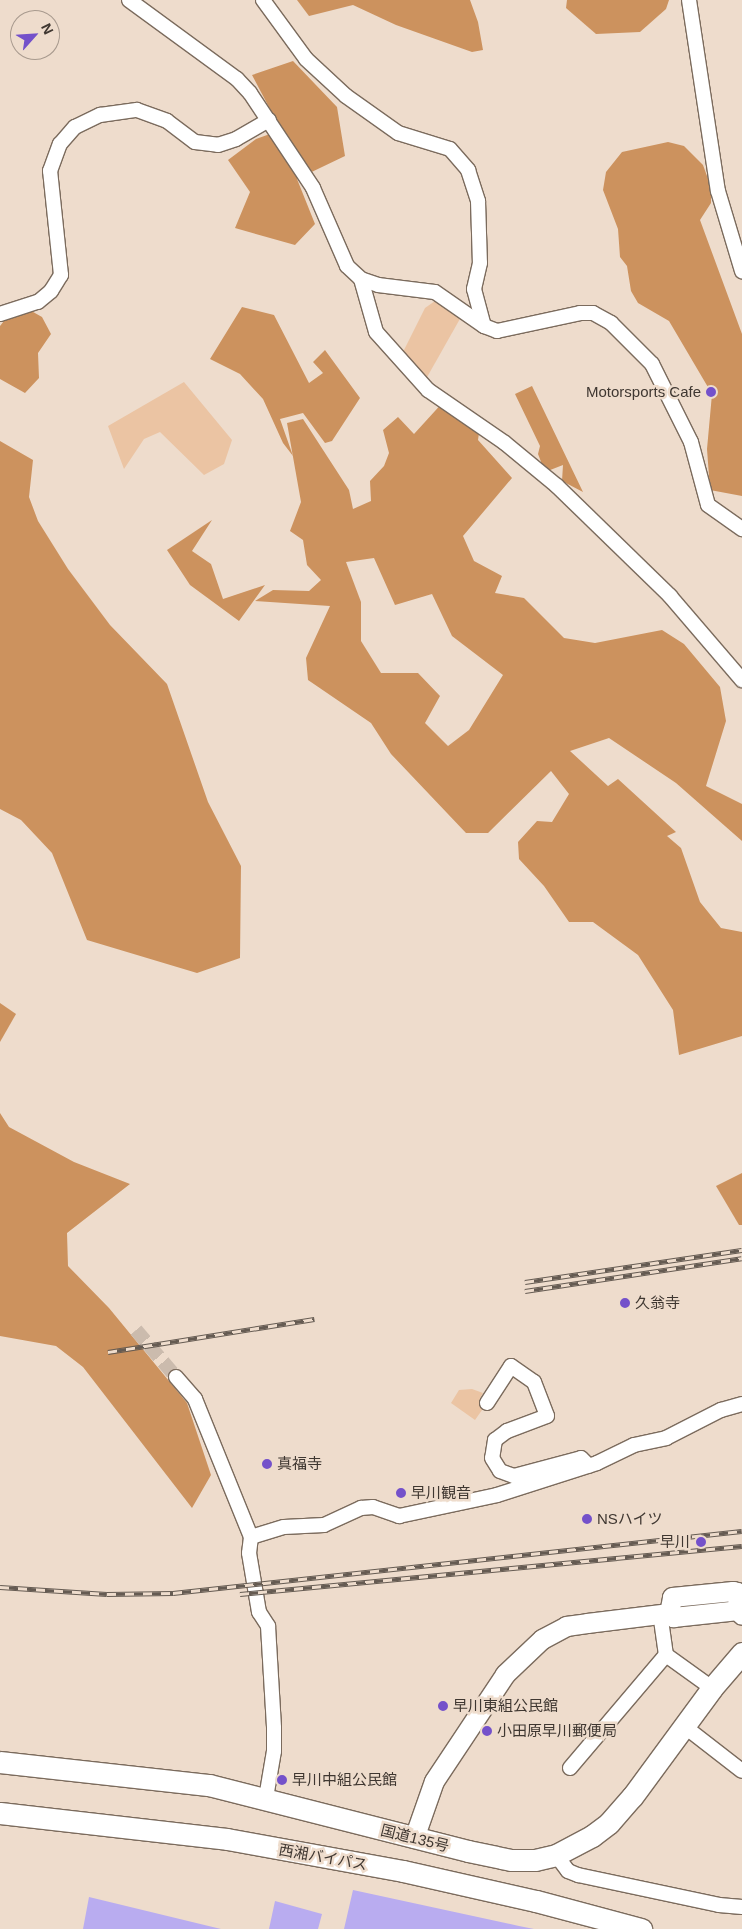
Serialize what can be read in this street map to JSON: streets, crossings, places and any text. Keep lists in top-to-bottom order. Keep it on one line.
{"streets":{"highway":["国道135号","西湘バイパス"]},"places":["Motorsports Cafe","久翁寺","真福寺","早川観音","NSハイツ","早川","早川東組公民館","小田原早川郵便局","早川中組公民館"],"north":"top right"}
